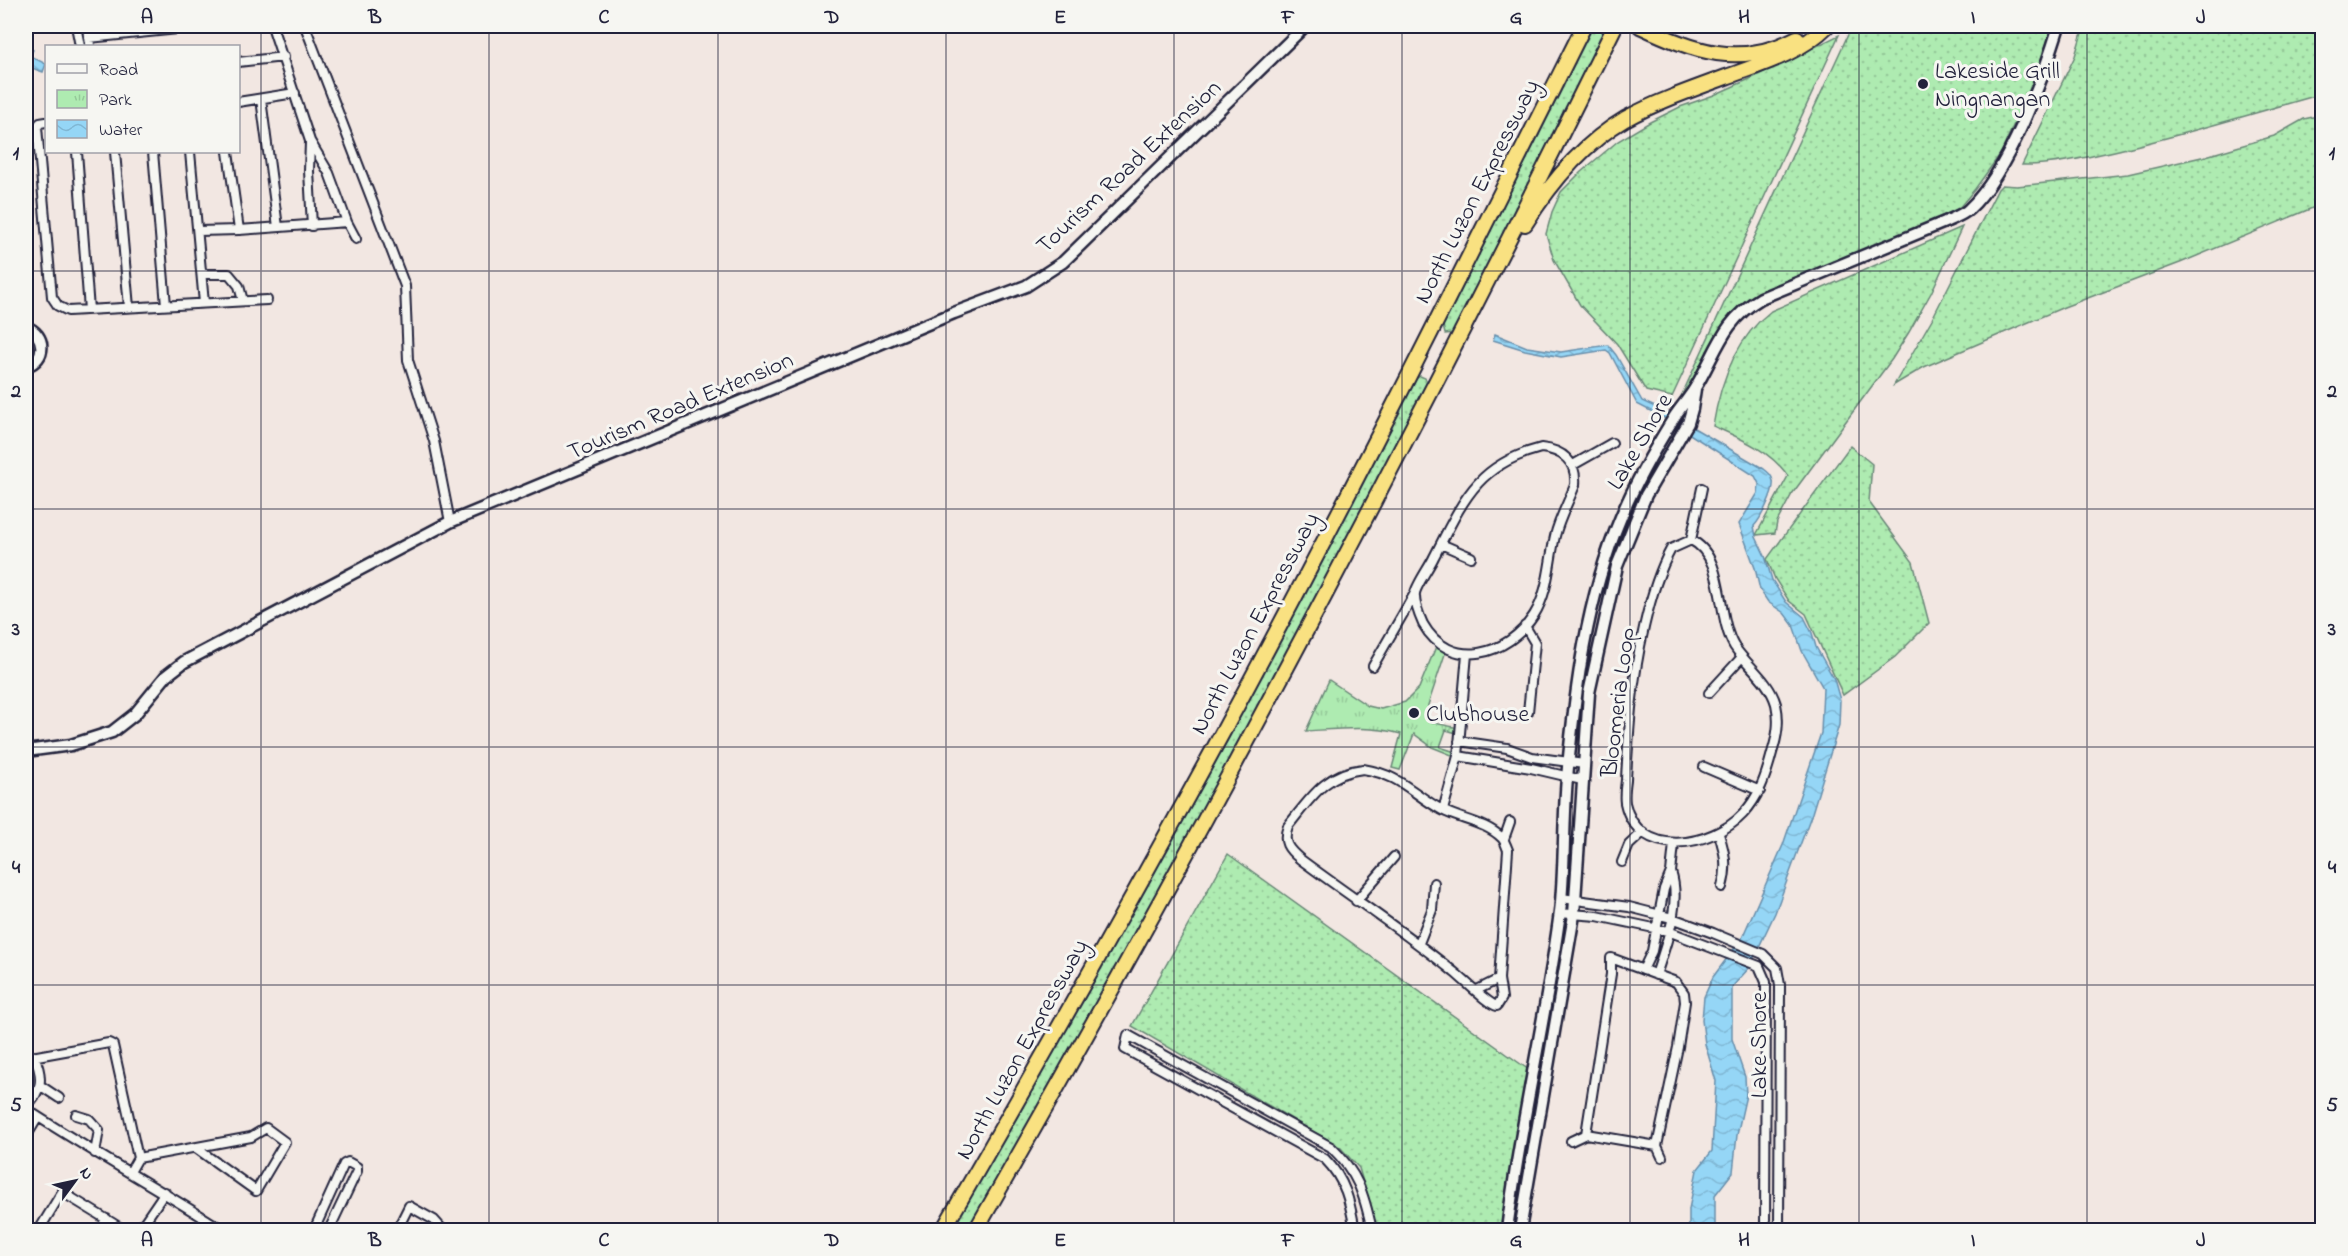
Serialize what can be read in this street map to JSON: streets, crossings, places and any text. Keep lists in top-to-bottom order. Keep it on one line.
{"streets":{"highway":["North Luzon Expressway"],"street":["Tourism Road Extension","Lake Shore","Bloomeria Loop"]},"places":["Lakeside Grill Ningnangan","Clubhouse"],"legend":["Road","Park","Water"],"north":"top right","grid":{"columns":["A","B","C","D","E","F","G","H","I","J"],"rows":["1","2","3","4","5"]}}
